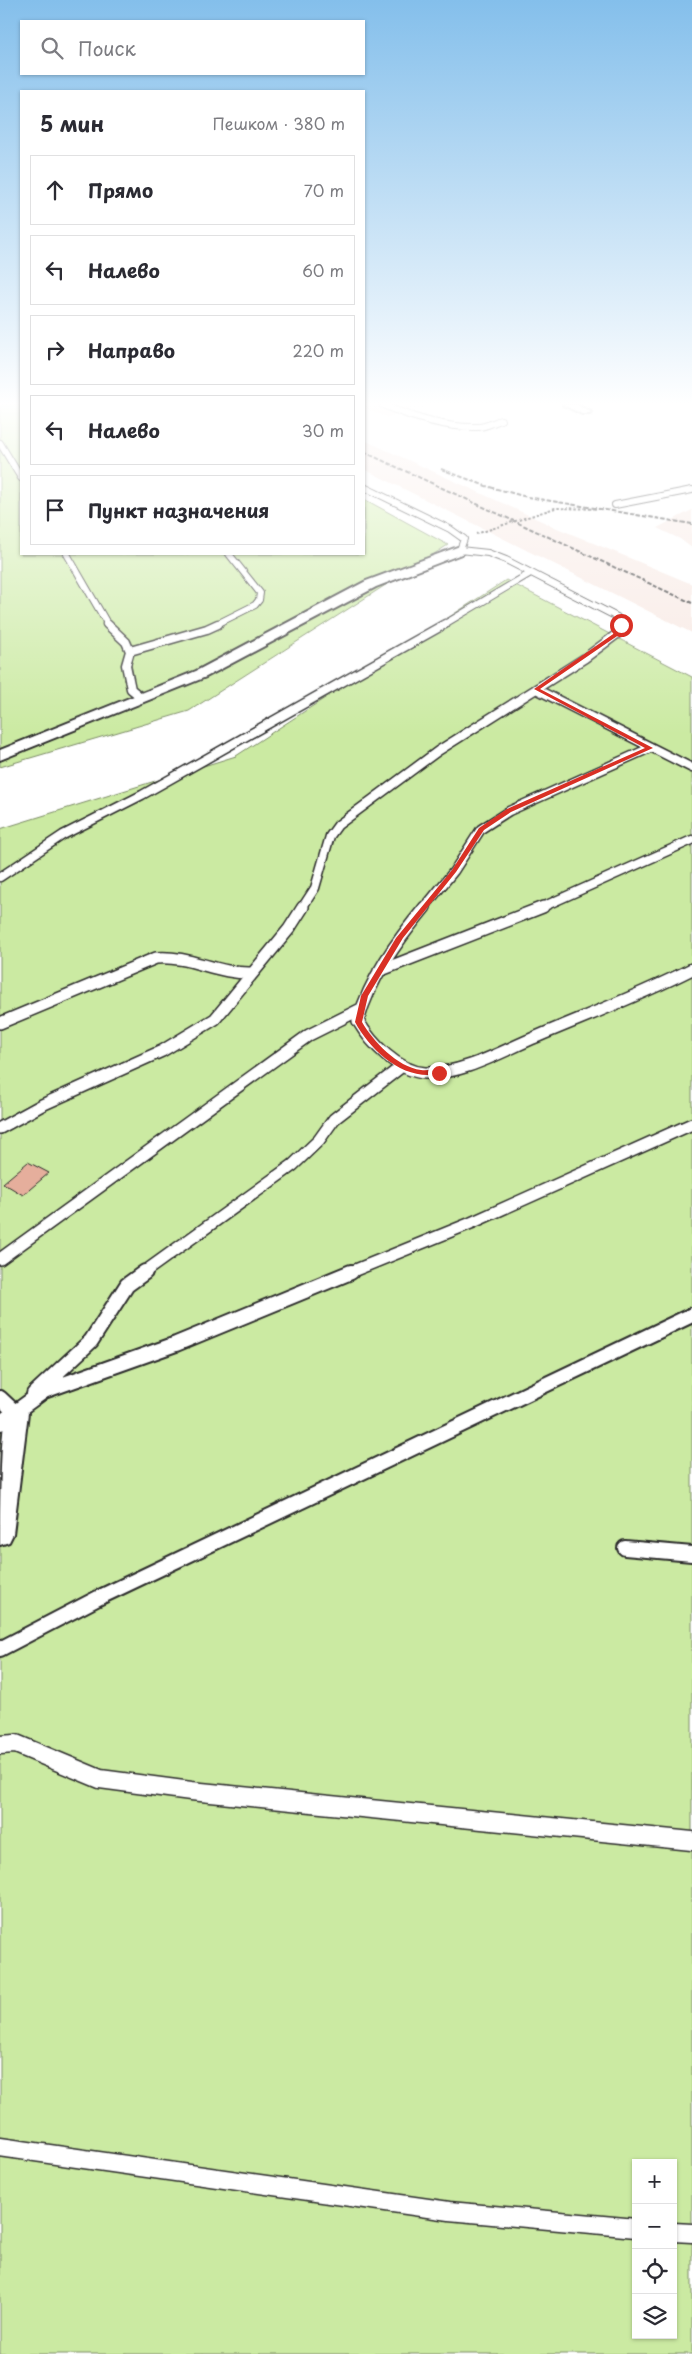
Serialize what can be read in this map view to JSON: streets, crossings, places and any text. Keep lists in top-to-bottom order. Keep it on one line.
{"page":{"search":"Поиск","heading":["5 мин","Пешком · 380 m"],"list":[["Прямо","70 m"],["Налево","60 m"],["Направо","220 m"],["Налево","30 m"],"Пункт назначения"],"map_buttons":["+","−"]}}
